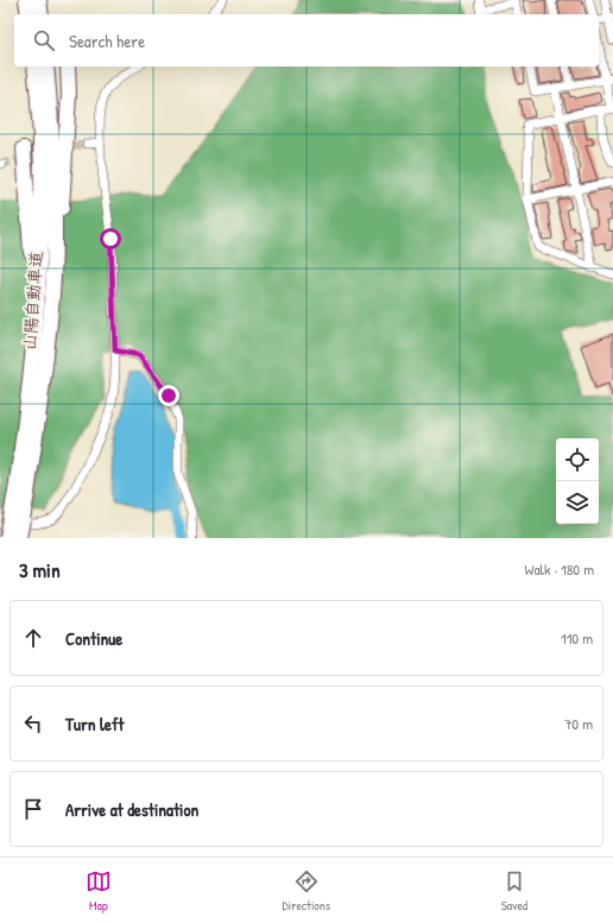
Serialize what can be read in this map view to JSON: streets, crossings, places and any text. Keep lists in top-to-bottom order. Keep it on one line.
{"streets":{"highway":["山陽自動車道"]},"page":{"search":"Search here","heading":["3 min","Walk · 180 m"],"list":[["Continue","110 m"],["Turn left","70 m"],"Arrive at destination"],"nav":["Map","Directions","Saved"]}}
